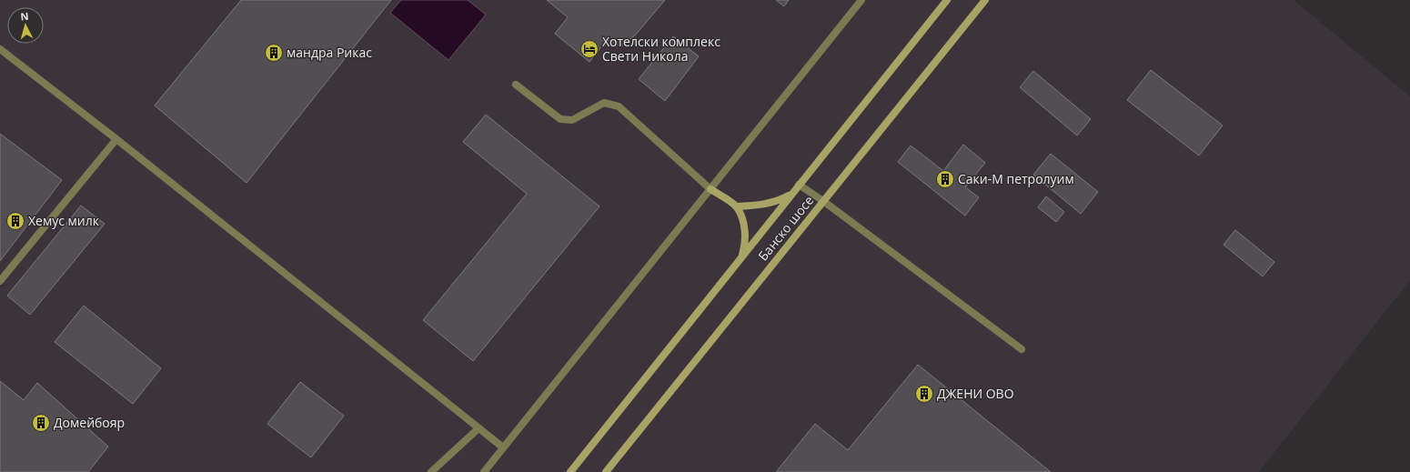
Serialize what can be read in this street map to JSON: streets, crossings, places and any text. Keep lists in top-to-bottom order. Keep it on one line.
{"streets":{"main road":["Банско шосе"]},"places":{"hotel":["Хотелски комплекс Свети Никола"],"building":["мандра Рикас","Саки-М петролуим","Хемус милк","ДЖЕНИ ОВО","Домейбояр"]},"north":"top"}
